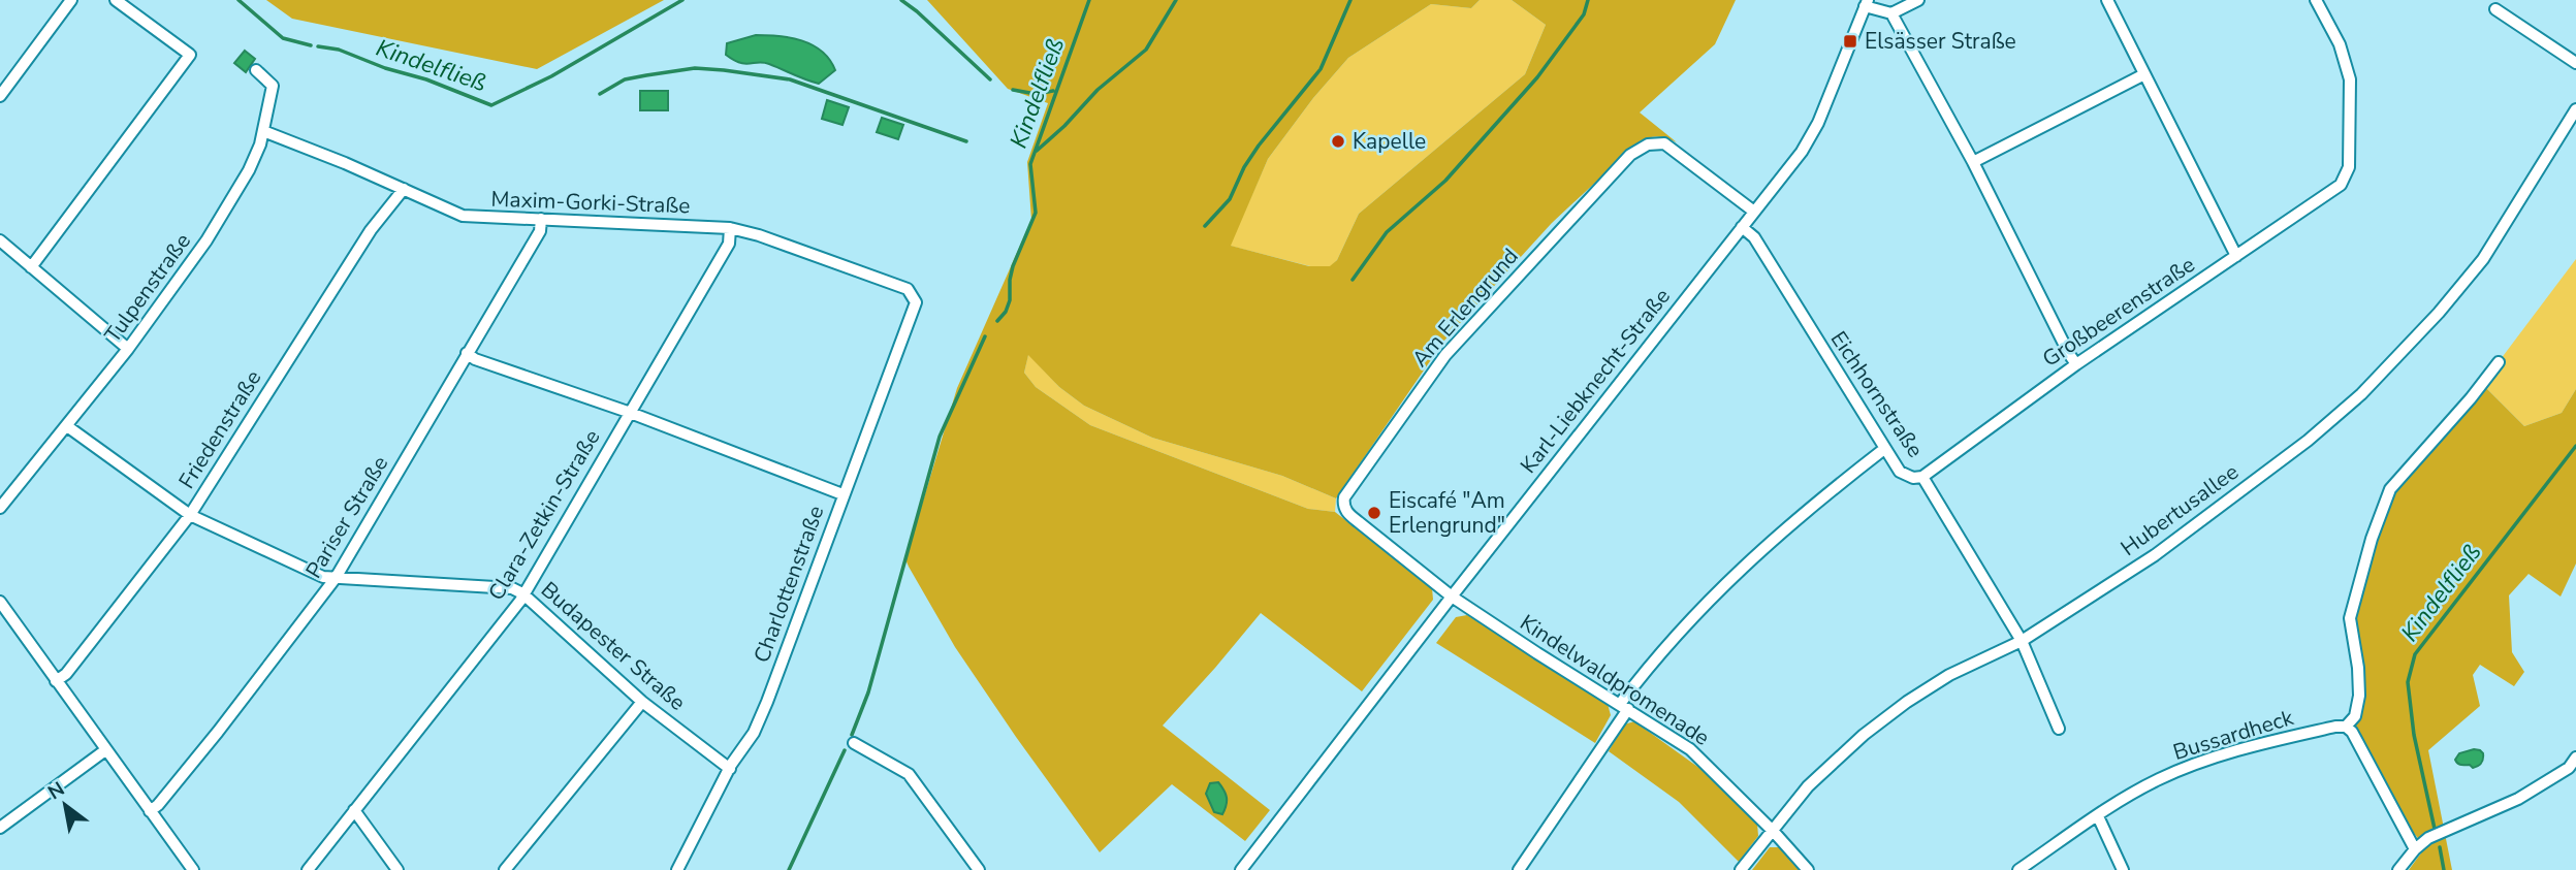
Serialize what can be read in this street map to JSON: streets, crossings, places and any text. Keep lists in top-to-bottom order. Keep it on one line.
{"streets":{"street":["Maxim-Gorki-Straße","Tulpenstraße","Am Erlengrund","Großbeerenstraße","Karl-Liebknecht-Straße","Eichhornstraße","Friedenstraße","Hubertusallee","Clara-Zetkin-Straße","Pariser Straße","Charlottenstraße","Budapester Straße","Kindelwaldpromenade","Bussardheck"]},"crossings":[["Maxim-Gorki-Straße","Tulpenstraße"],["Maxim-Gorki-Straße","Friedenstraße"],["Maxim-Gorki-Straße","Clara-Zetkin-Straße"],["Maxim-Gorki-Straße","Pariser Straße"],["Maxim-Gorki-Straße","Charlottenstraße"],["Tulpenstraße","Budapester Straße"],["Am Erlengrund","Karl-Liebknecht-Straße"],["Am Erlengrund","Kindelwaldpromenade"],["Großbeerenstraße","Eichhornstraße"],["Karl-Liebknecht-Straße","Eichhornstraße"],["Karl-Liebknecht-Straße","Kindelwaldpromenade"],["Eichhornstraße","Hubertusallee"],["Friedenstraße","Budapester Straße"],["Hubertusallee","Kindelwaldpromenade"],["Clara-Zetkin-Straße","Budapester Straße"],["Pariser Straße","Budapester Straße"],["Charlottenstraße","Budapester Straße"]],"water":["Kindelfließ"],"places":{"transit":["Elsässer Straße"],"other":["Kapelle","Eiscafé \"Am Erlengrund\""]},"north":"top left"}
